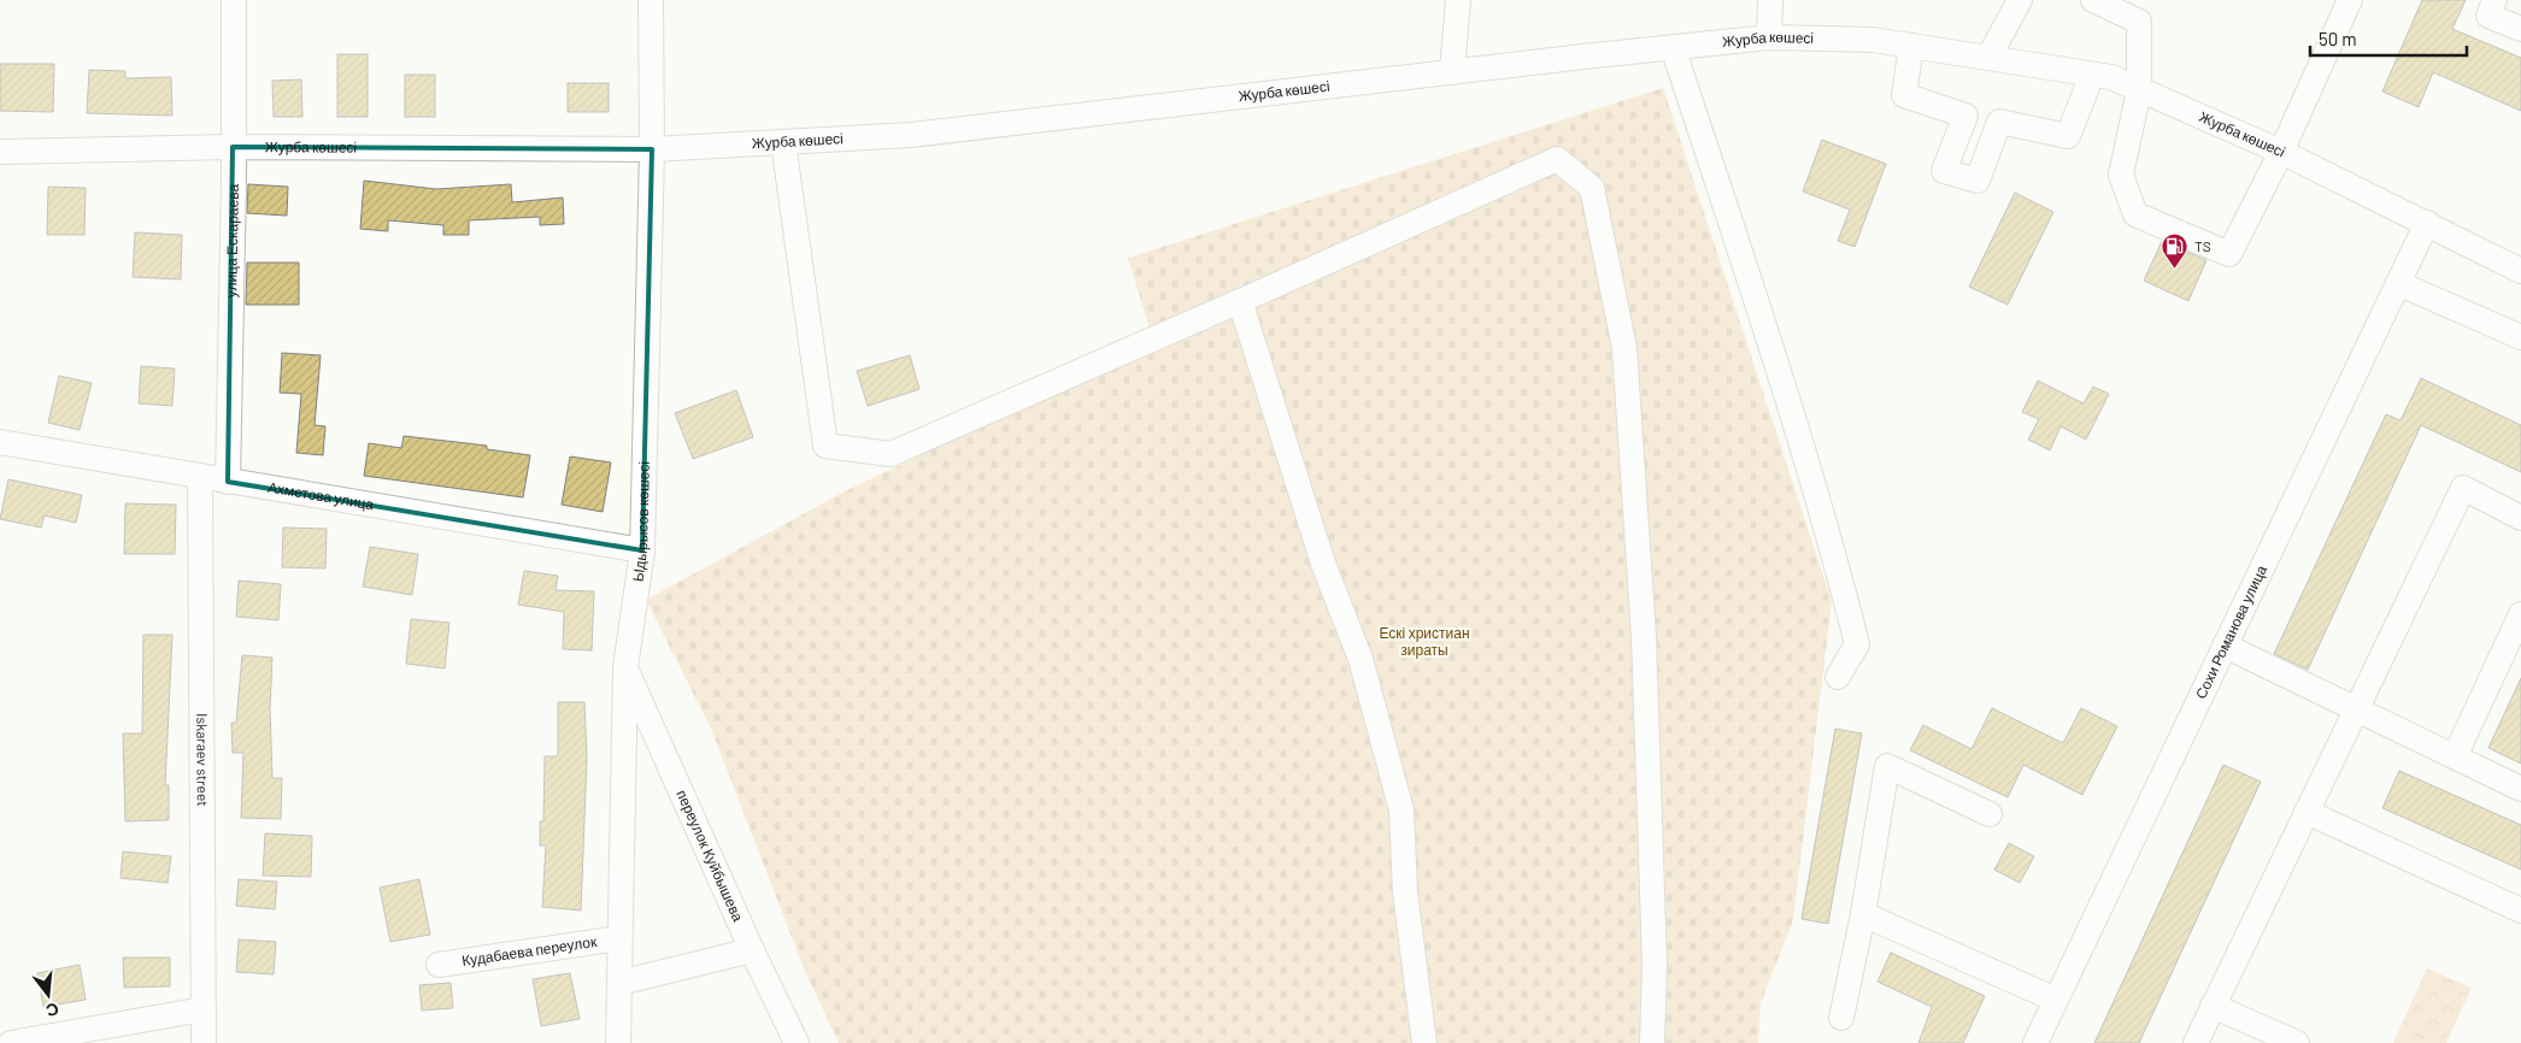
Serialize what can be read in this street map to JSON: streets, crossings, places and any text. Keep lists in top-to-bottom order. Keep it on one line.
{"streets":{"street":["Журба көшесі","улица Ескараева","Ахметова улица","Ыдырысов көшесі","Сохи Романова улица","Iskaraev street","переулок Куйбышева","Кудабаева переулок"]},"crossings":[["Журба көшесі","улица Ескараева"],["Журба көшесі","Ыдырысов көшесі"],["Журба көшесі","Сохи Романова улица"],["улица Ескараева","Ахметова улица"],["Ахметова улица","Ыдырысов көшесі"],["Ахметова улица","Iskaraev street"],["Ыдырысов көшесі","переулок Куйбышева"],["Ыдырысов көшесі","Кудабаева переулок"]],"parks":["Ескі христиан зираты"],"places":{"fuel station":["TS"]},"scale_bar":"50 m","north":"bottom"}
